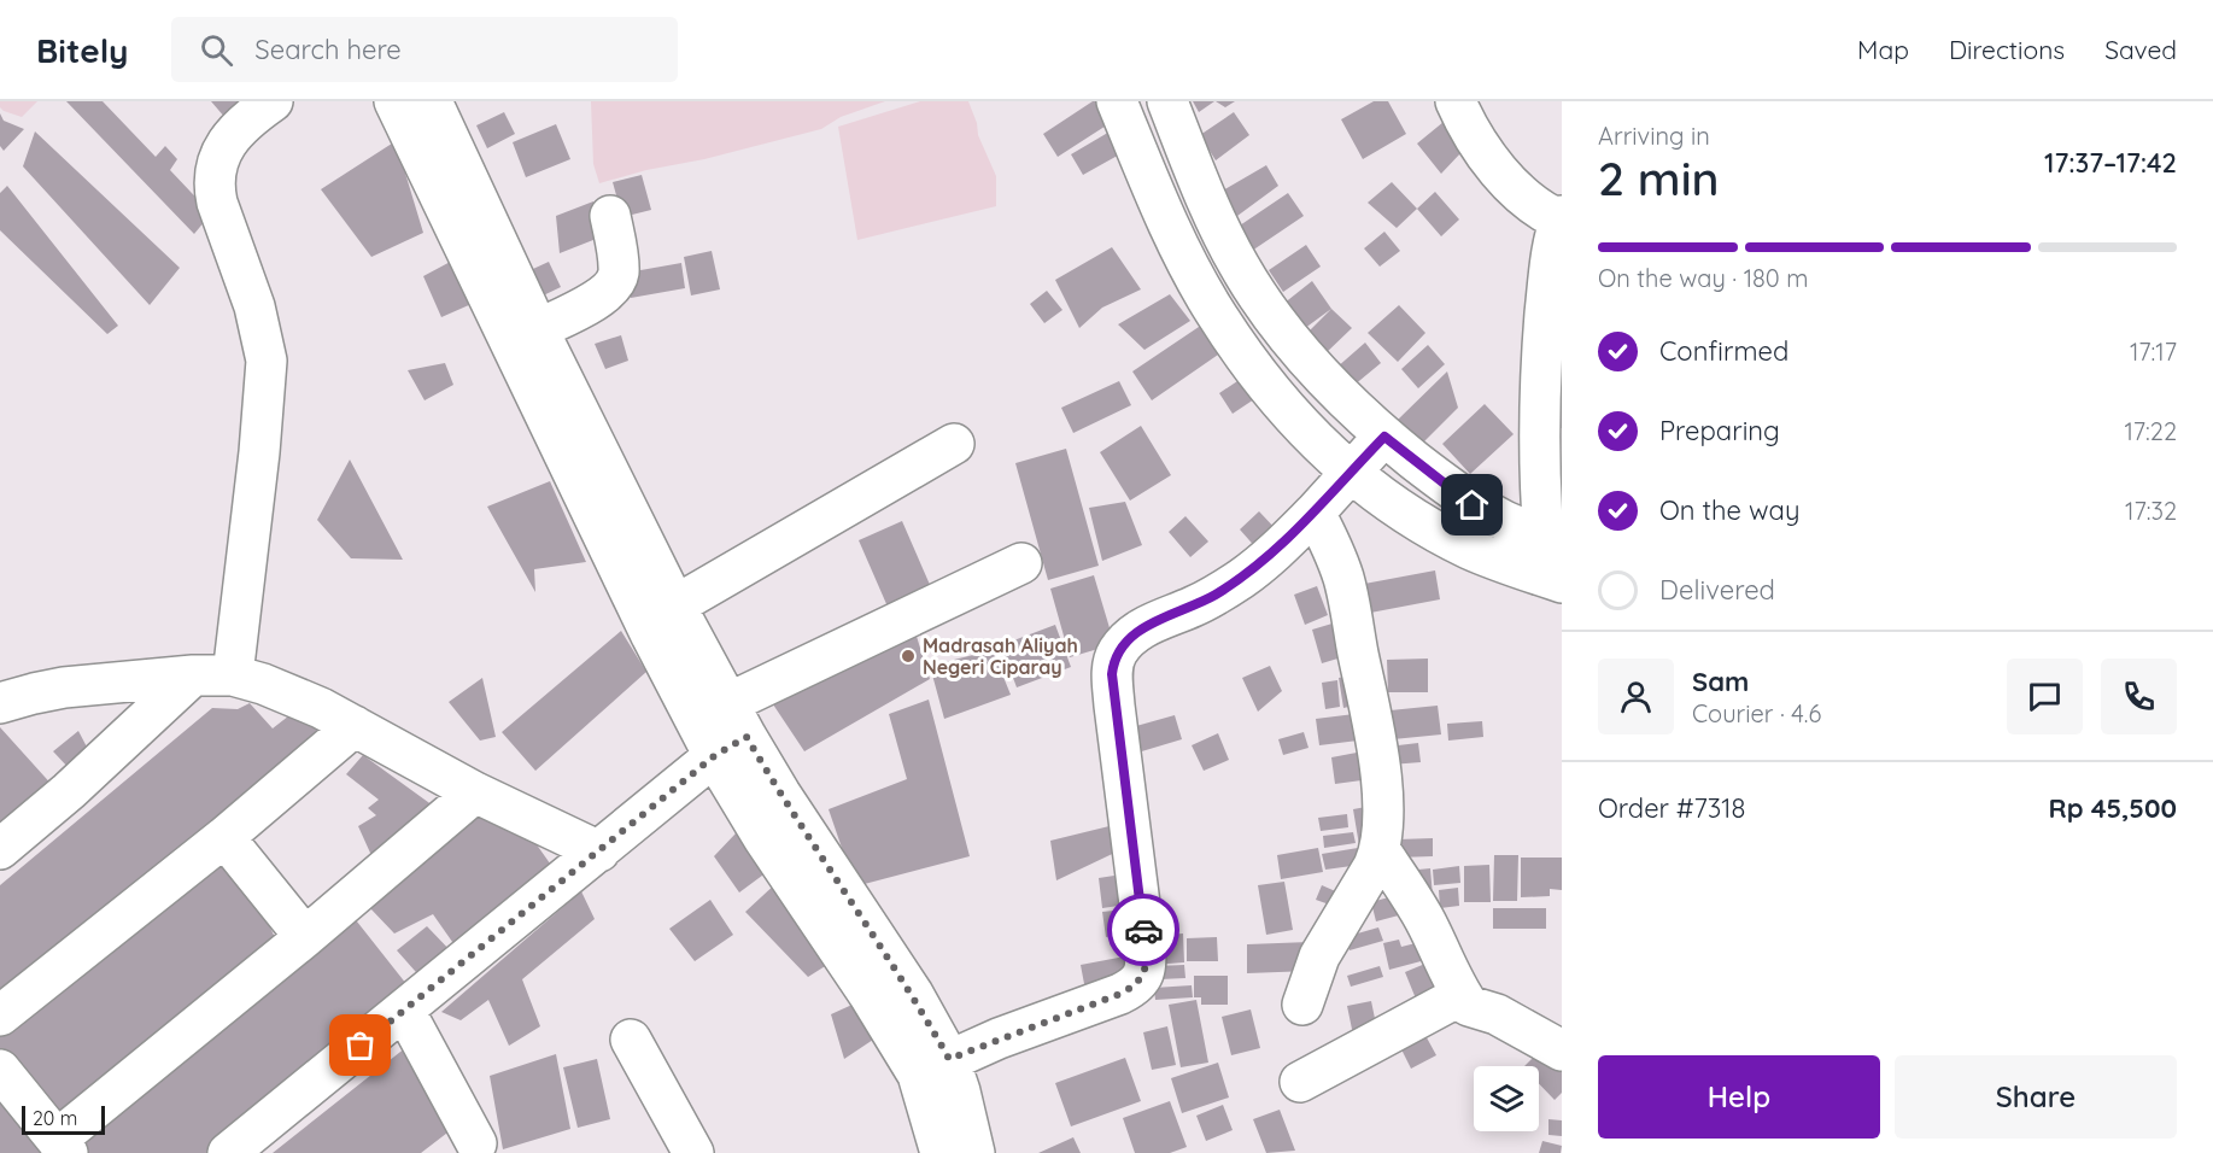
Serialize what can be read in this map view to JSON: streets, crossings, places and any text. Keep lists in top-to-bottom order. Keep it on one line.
{"places":["Madrasah Aliyah Negeri Ciparay"],"scale_bar":"20 m","page":{"header":"Bitely","search":"Search here","nav":["Map","Directions","Saved"],"heading":["2 min","Arriving in","17:37–17:42"],"panel":["Sam","Courier · 4.6","Order #7318","Rp 45,500"],"bar":"On the way · 180 m","list":[["Confirmed","17:17"],["Preparing","17:22"],["On the way","17:32"],"Delivered"],"buttons":["Help","Share"],"scale":"20 m"}}
